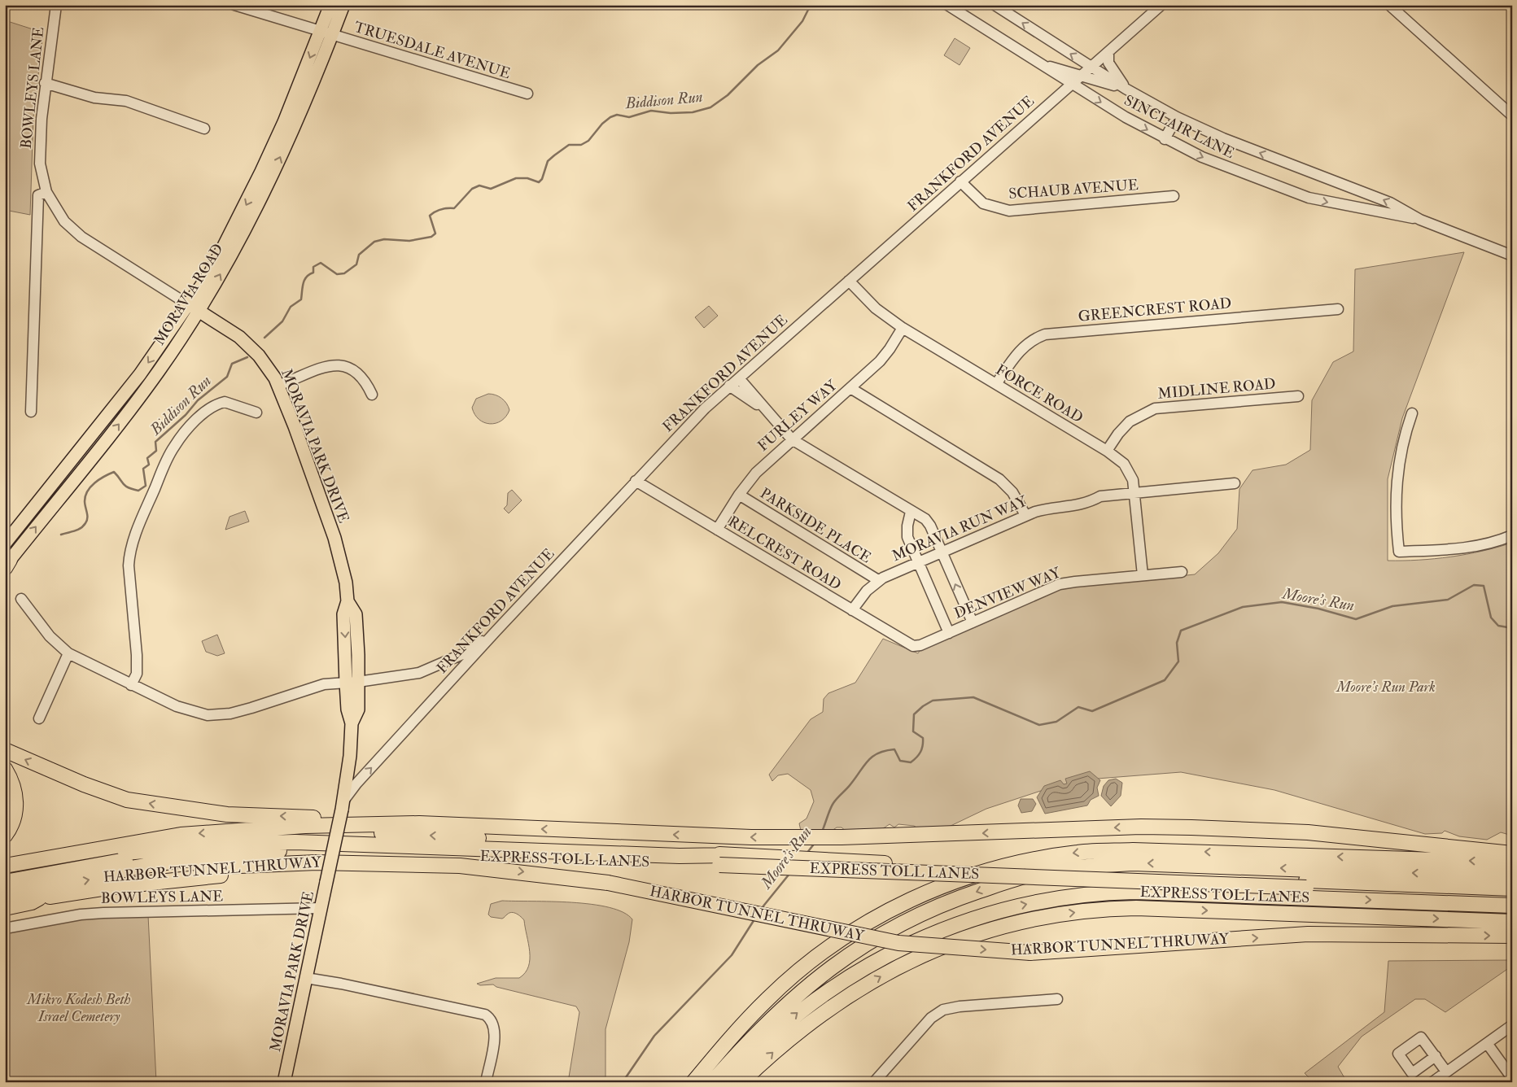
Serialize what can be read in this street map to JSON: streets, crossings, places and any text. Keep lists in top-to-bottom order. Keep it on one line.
{"streets":{"highway":["EXPRESS TOLL LANES","HARBOR TUNNEL THRUWAY"],"main road":["MORAVIA ROAD","MORAVIA PARK DRIVE"],"street":["TRUESDALE AVENUE","BOWLEYS LANE","SINCLAIR LANE","FRANKFORD AVENUE","SCHAUB AVENUE","GREENCREST ROAD","MIDLINE ROAD","FORCE ROAD","FURLEY WAY","PARKSIDE PLACE","MORAVIA RUN WAY","RELCREST ROAD","DENVIEW WAY"]},"crossings":[["TRUESDALE AVENUE","MORAVIA ROAD"],["BOWLEYS LANE","MORAVIA PARK DRIVE"],["SINCLAIR LANE","FRANKFORD AVENUE"],["FRANKFORD AVENUE","SCHAUB AVENUE"],["FRANKFORD AVENUE","FORCE ROAD"],["FRANKFORD AVENUE","MORAVIA PARK DRIVE"],["FRANKFORD AVENUE","RELCREST ROAD"],["MORAVIA ROAD","MORAVIA PARK DRIVE"],["GREENCREST ROAD","FORCE ROAD"],["MIDLINE ROAD","FORCE ROAD"],["FORCE ROAD","FURLEY WAY"],["FORCE ROAD","MORAVIA RUN WAY"],["FORCE ROAD","DENVIEW WAY"],["FURLEY WAY","PARKSIDE PLACE"],["FURLEY WAY","RELCREST ROAD"],["PARKSIDE PLACE","MORAVIA RUN WAY"],["MORAVIA RUN WAY","RELCREST ROAD"],["RELCREST ROAD","DENVIEW WAY"],["EXPRESS TOLL LANES","HARBOR TUNNEL THRUWAY"]],"water":["Biddison Run","Moore's Run"],"parks":["Moore's Run Park","Mikro Kodesh Beth Israel Cemetery"]}
